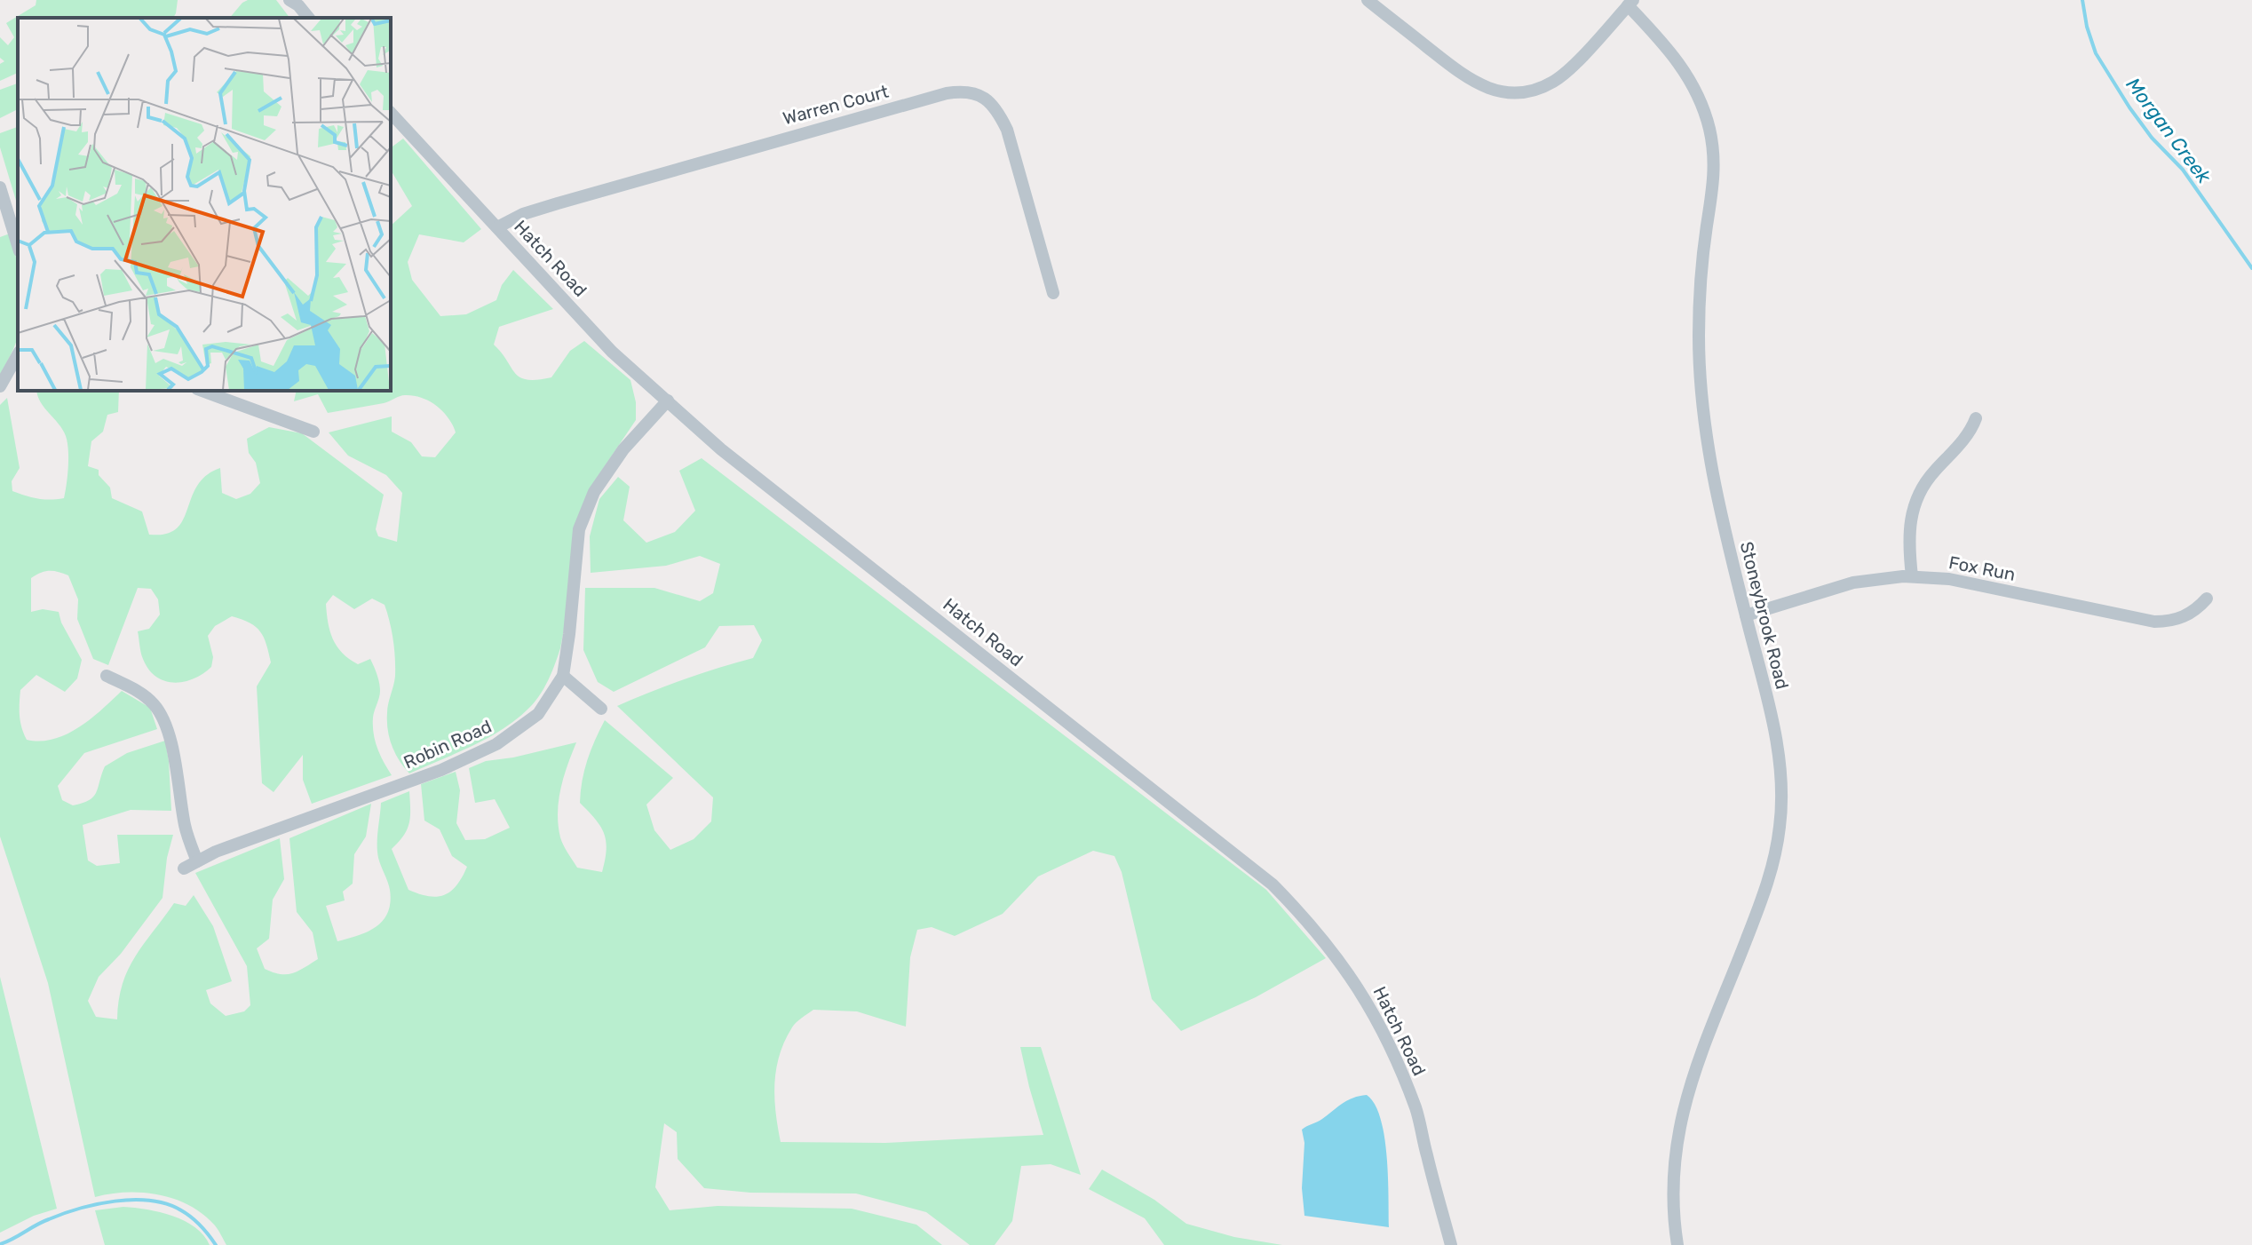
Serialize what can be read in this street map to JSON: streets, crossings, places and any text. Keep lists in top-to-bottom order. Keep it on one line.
{"streets":{"street":["Warren Court","Hatch Road","Fox Run","Stoneybrook Road","Robin Road"]},"crossings":[["Warren Court","Hatch Road"],["Hatch Road","Robin Road"],["Fox Run","Stoneybrook Road"]],"water":["Morgan Creek"]}
